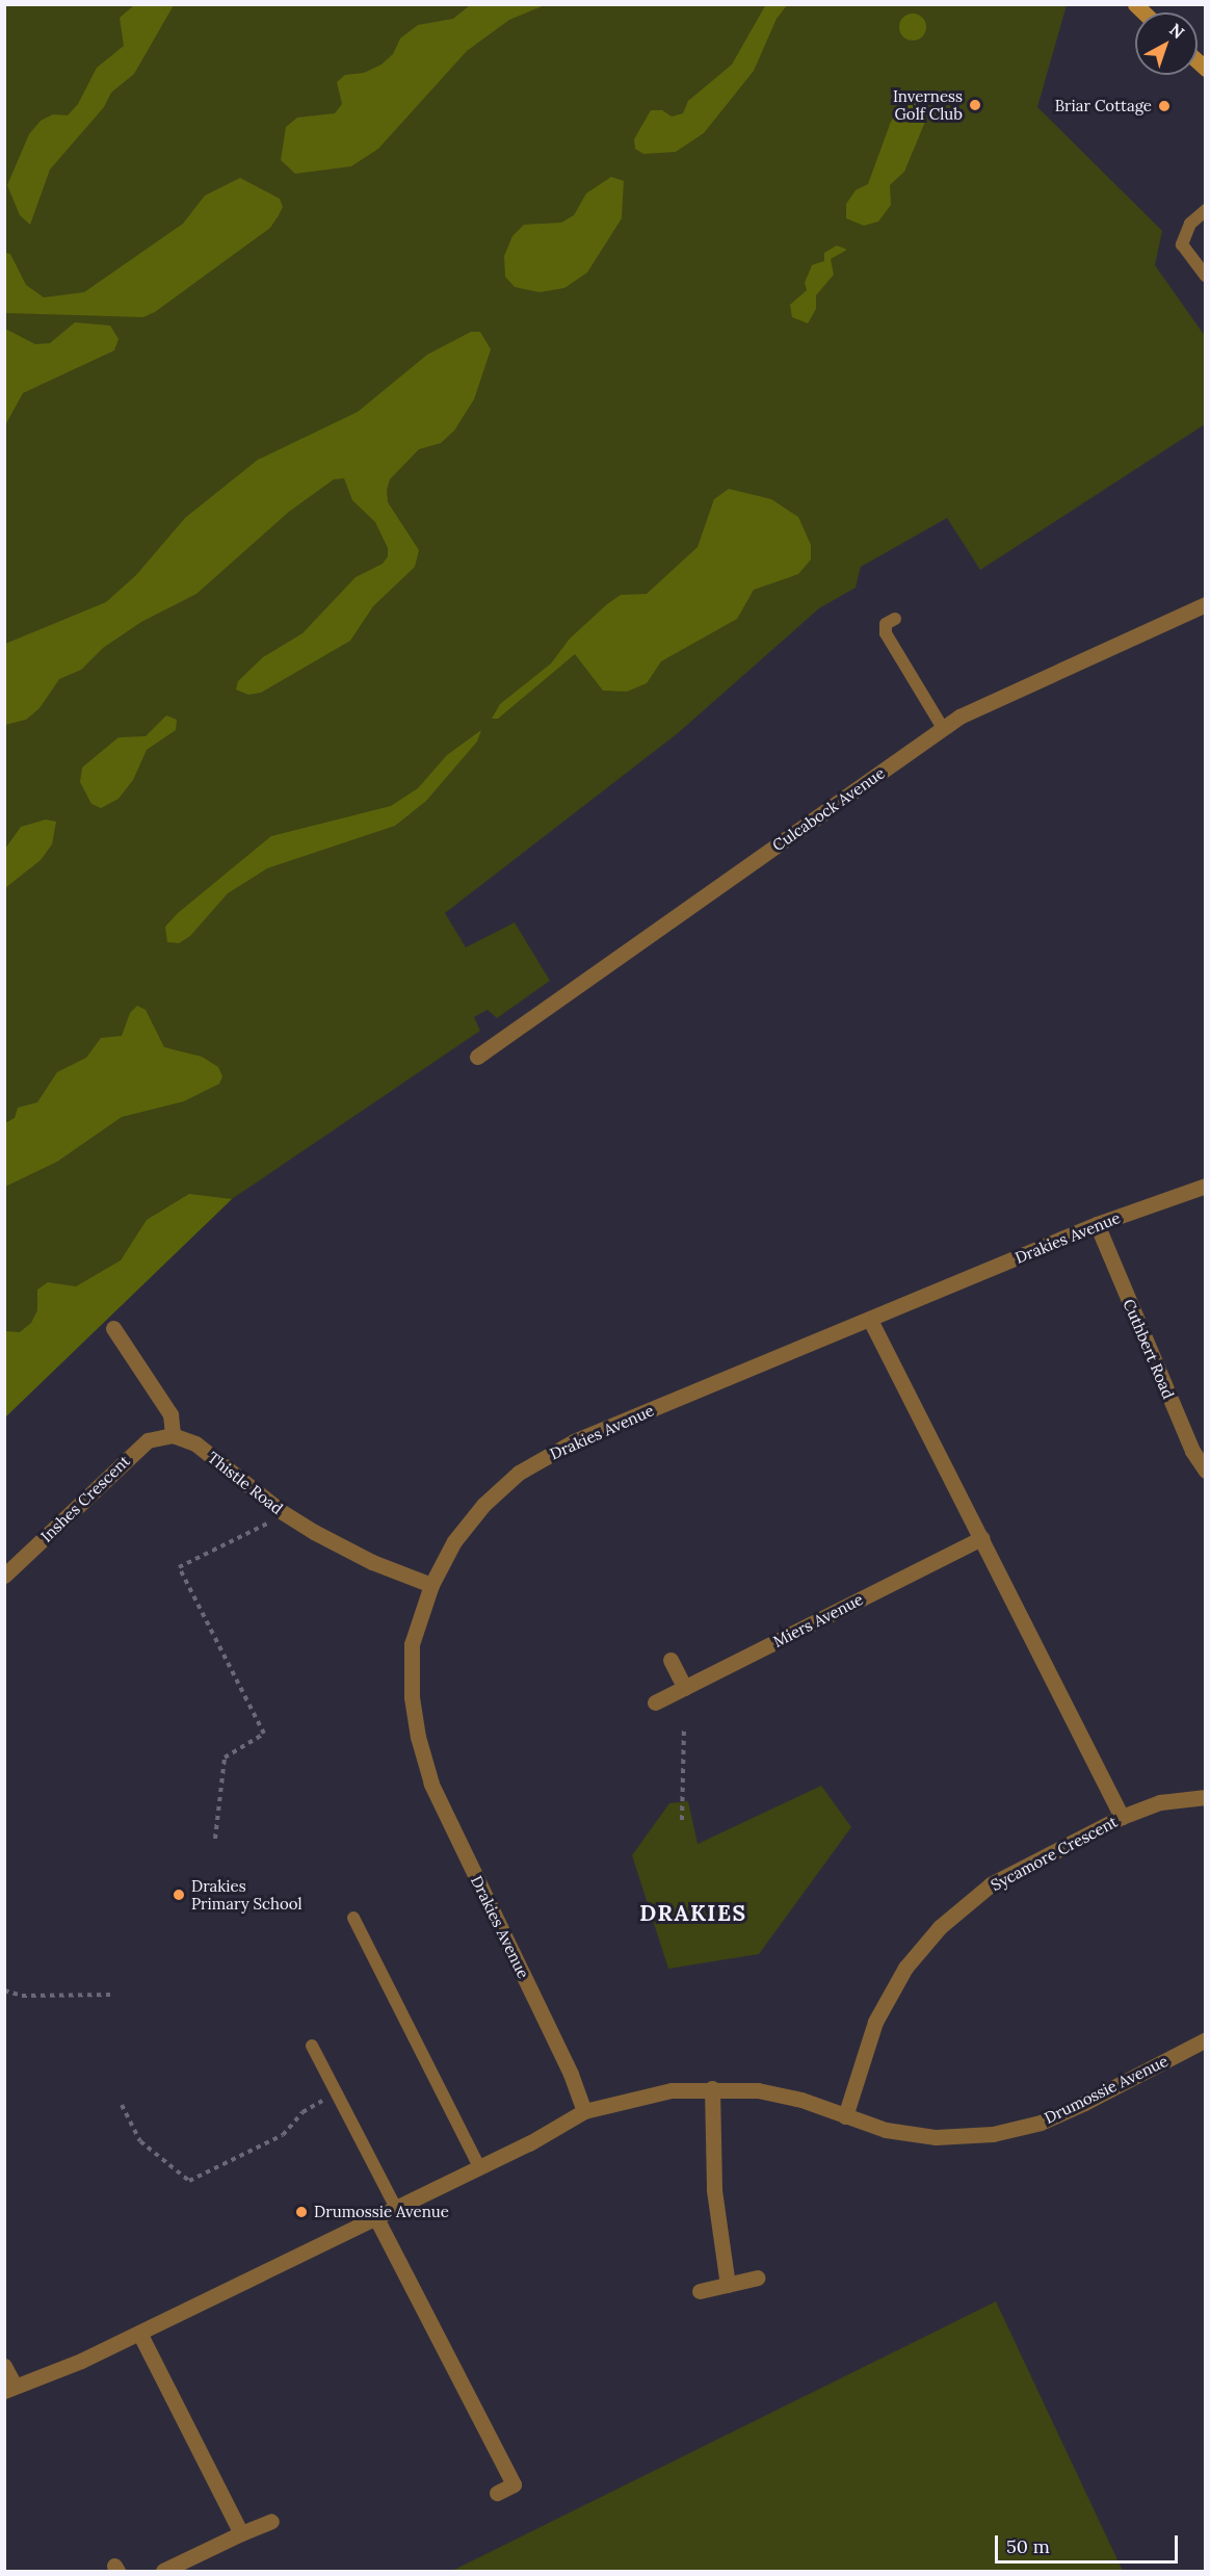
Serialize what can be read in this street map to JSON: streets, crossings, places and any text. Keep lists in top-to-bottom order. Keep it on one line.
{"streets":{"street":["Culcabock Avenue","Drakies Avenue","Cuthbert Road","Thistle Road","Inshes Crescent","Miers Avenue","Sycamore Crescent","Drumossie Avenue"]},"crossings":[["Drakies Avenue","Cuthbert Road"],["Drakies Avenue","Thistle Road"],["Drakies Avenue","Drumossie Avenue"],["Thistle Road","Inshes Crescent"],["Sycamore Crescent","Drumossie Avenue"]],"districts":["DRAKIES"],"places":["Inverness Golf Club","Briar Cottage","Drakies Primary School","Drumossie Avenue"],"scale_bar":"50 m","north":"top right"}
